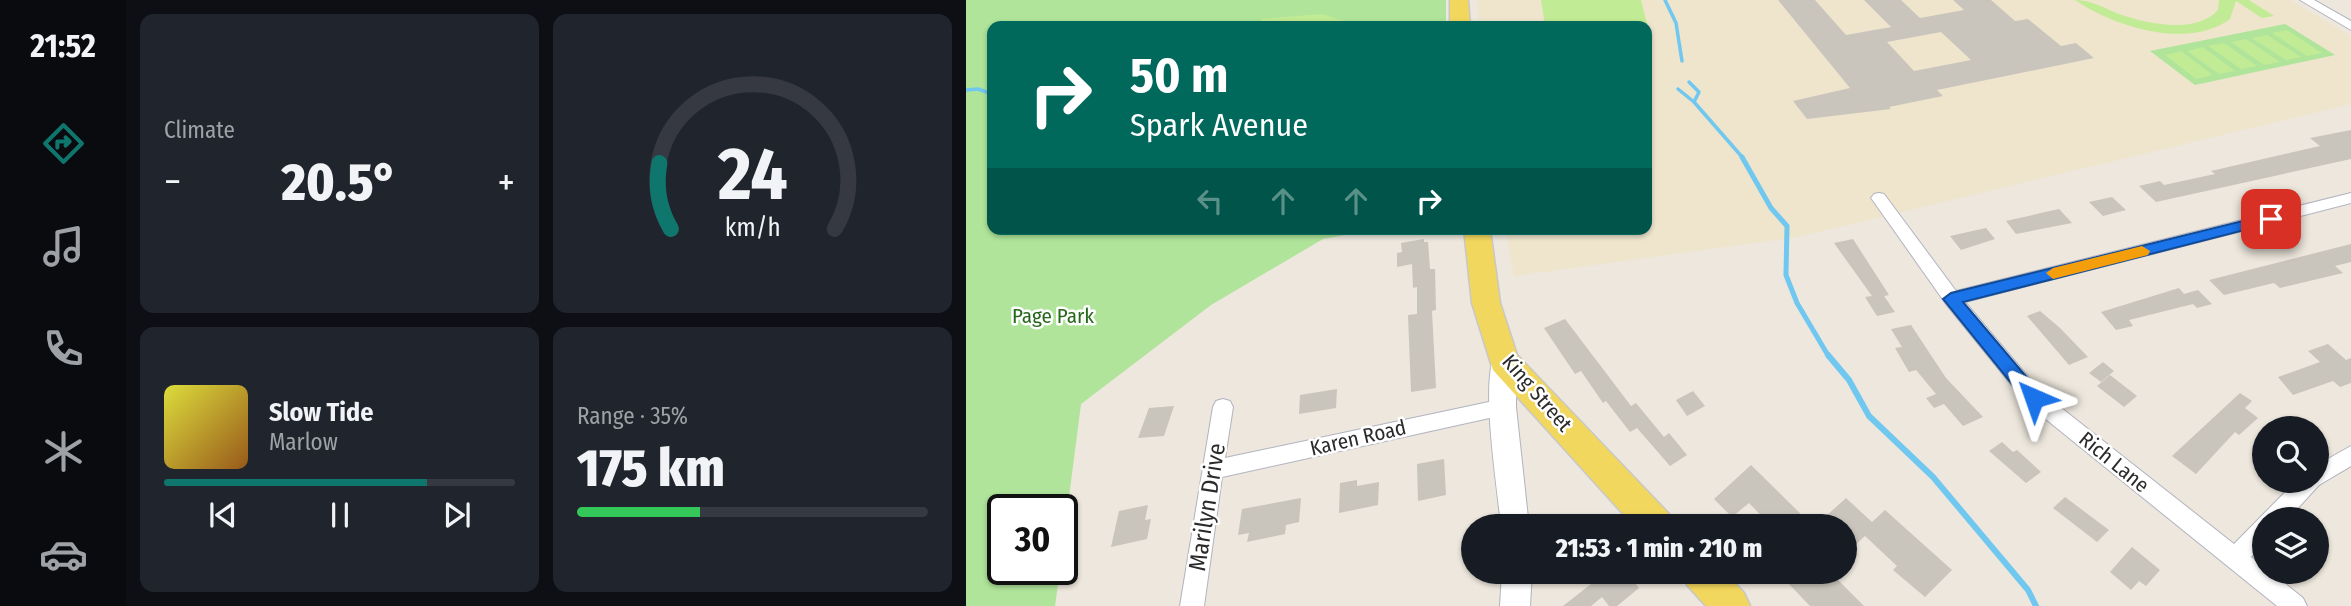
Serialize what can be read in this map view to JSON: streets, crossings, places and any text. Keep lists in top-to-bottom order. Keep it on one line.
{"streets":{"main road":["King Street"],"street":["Karen Road","Rich Lane","Marilyn Drive"]},"crossings":[["Karen Road","Marilyn Drive"]],"parks":["Page Park"],"page":{"tabs":"21:52","tile":["Climate",["Range · 35%","175 km"]],"turn":["50 m","Spark Avenue"],"heat":["−","20.5°","+"],"song":["Slow Tide","Marlow"],"limit":"30","trip":"21:53 · 1 min · 210 m","gauge":["24","km/h"]}}
